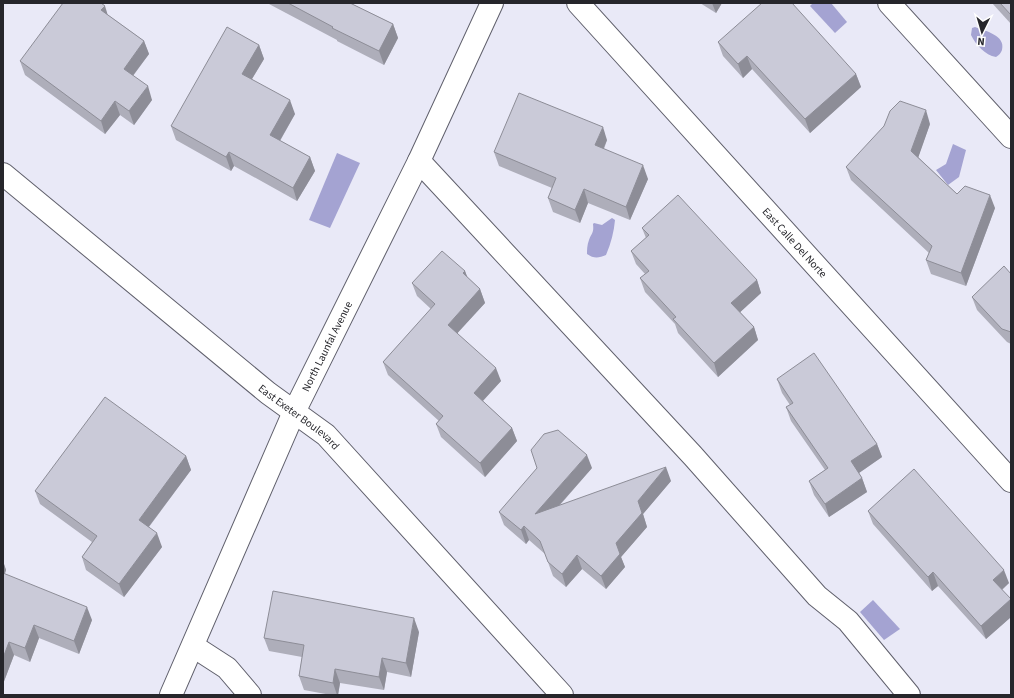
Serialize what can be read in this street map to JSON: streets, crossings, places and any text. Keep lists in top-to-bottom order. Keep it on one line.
{"streets":{"street":["East Calle Del Norte","North Launfal Avenue","East Exeter Boulevard"]},"crossings":[["North Launfal Avenue","East Exeter Boulevard"]],"north":"bottom"}
